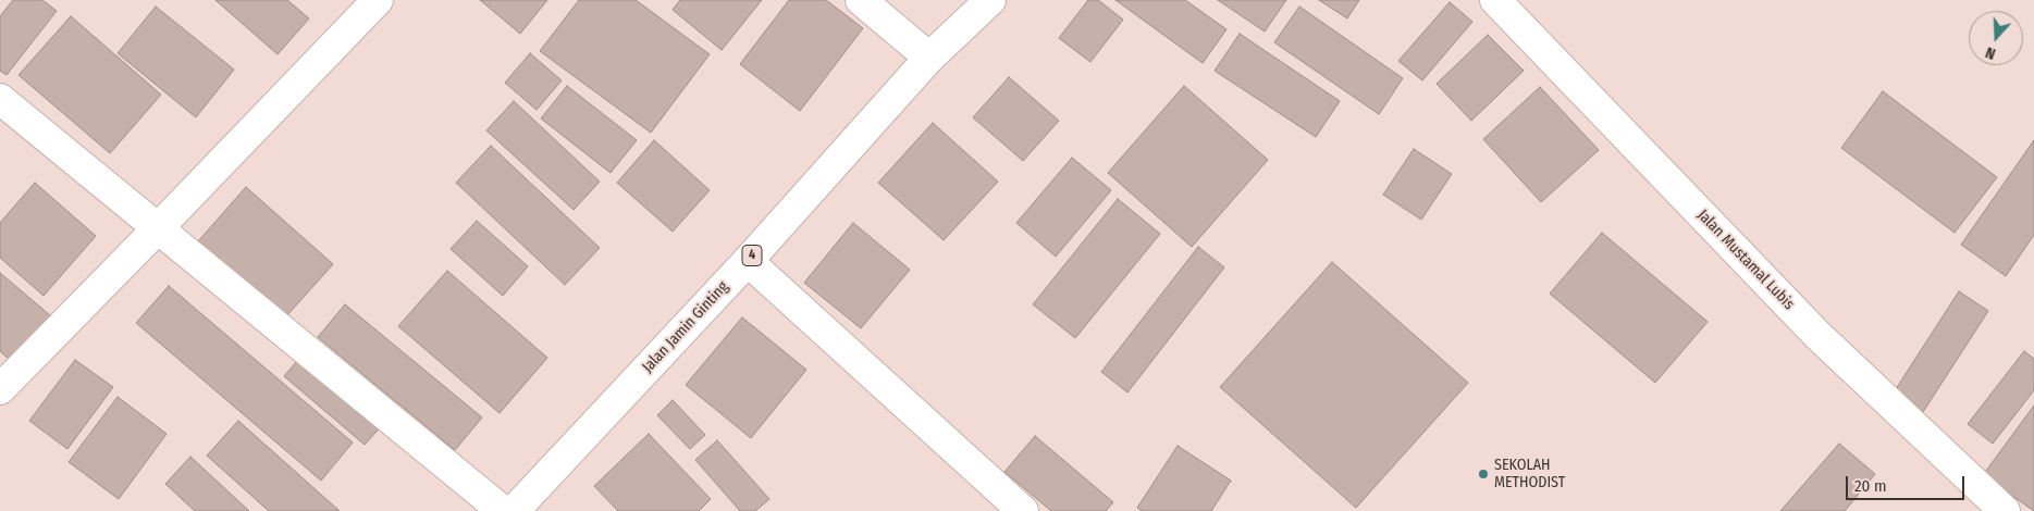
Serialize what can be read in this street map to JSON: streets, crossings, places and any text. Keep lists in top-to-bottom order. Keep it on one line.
{"streets":{"main road":["4","Jalan Mustamal Lubis","Jalan Jamin Ginting"]},"places":["SEKOLAH METHODIST"],"scale_bar":"20 m","north":"bottom"}
